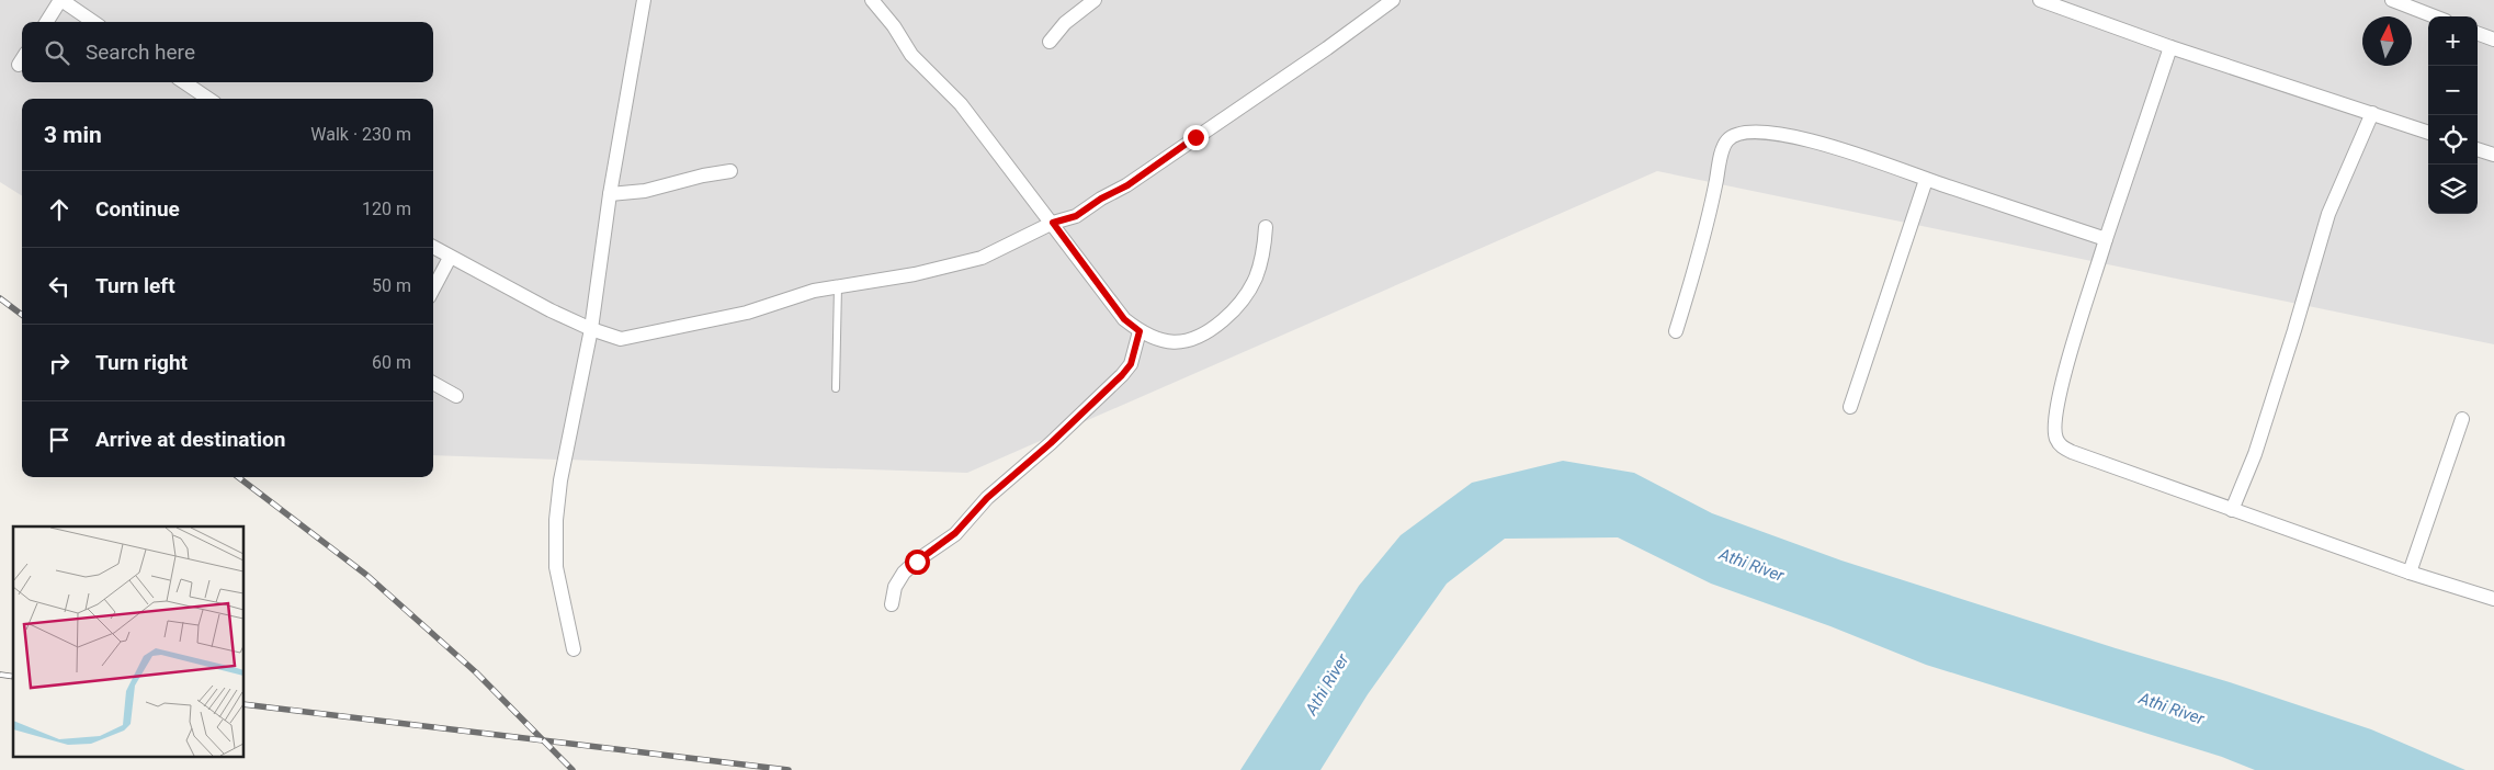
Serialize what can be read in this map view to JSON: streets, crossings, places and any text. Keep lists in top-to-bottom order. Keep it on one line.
{"water":["Athi River"],"north":"top","page":{"map_buttons":["+","−"],"search":"Search here","heading":["3 min","Walk · 230 m"],"list":[["Continue","120 m"],["Turn left","50 m"],["Turn right","60 m"],"Arrive at destination"]}}
